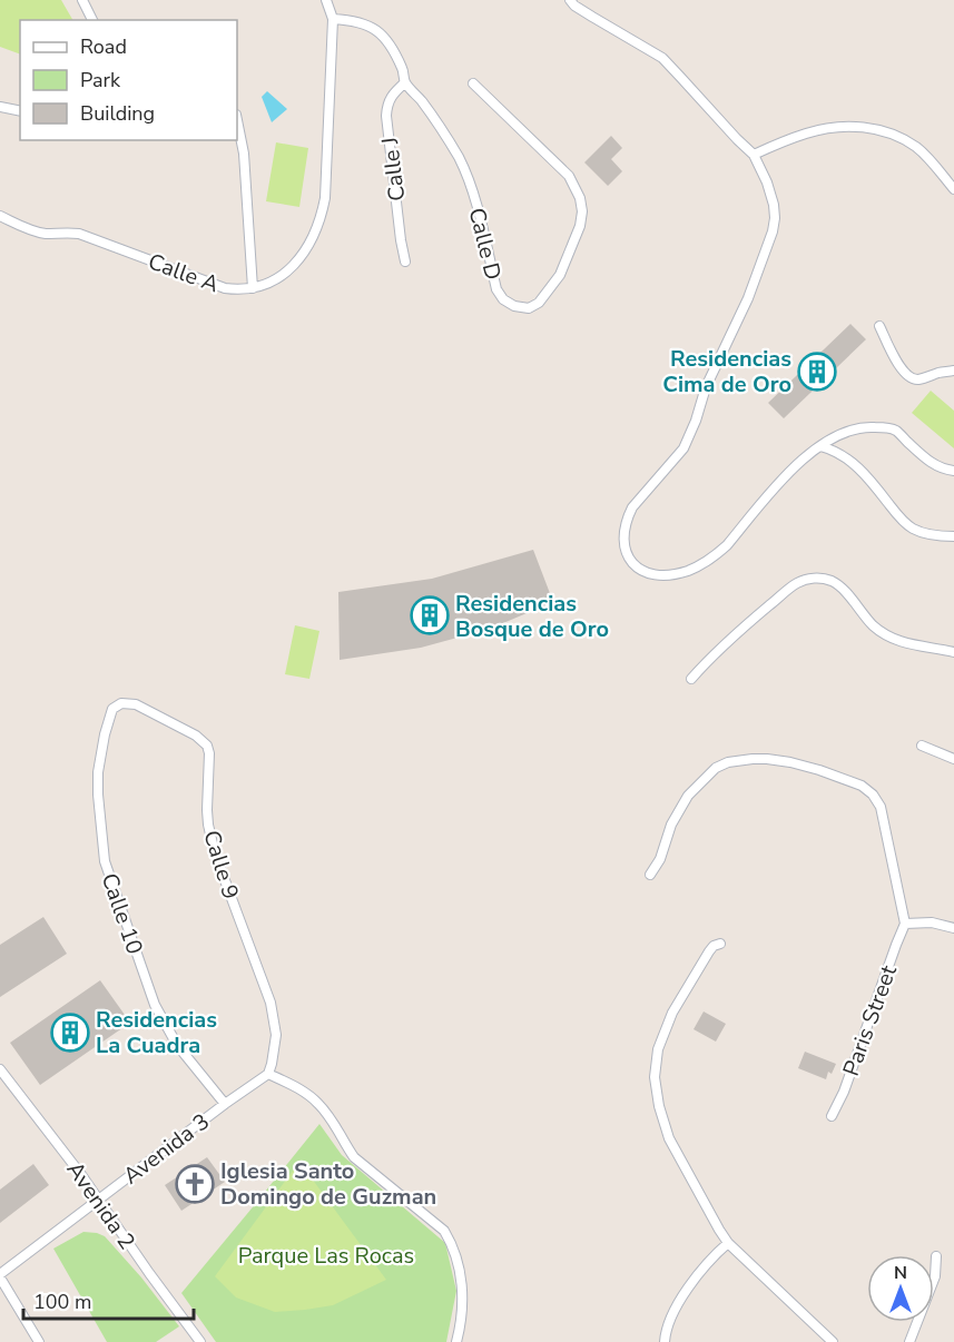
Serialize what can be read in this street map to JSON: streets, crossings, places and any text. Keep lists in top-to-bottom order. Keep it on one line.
{"streets":{"street":["Calle J","Calle D","Calle A","Calle 9","Calle 10","Paris Street","Avenida 3","Avenida 2"]},"crossings":[["Calle J","Calle D"],["Calle D","Calle A"],["Calle 9","Calle 10"],["Calle 9","Avenida 3"],["Calle 10","Avenida 3"],["Avenida 3","Avenida 2"]],"parks":["Parque Las Rocas"],"places":{"building":["Residencias Cima de Oro","Residencias Bosque de Oro","Residencias La Cuadra"],"church":["Iglesia Santo Domingo de Guzman"]},"legend":["Road","Park","Building"],"scale_bar":"100 m","north":"top"}
